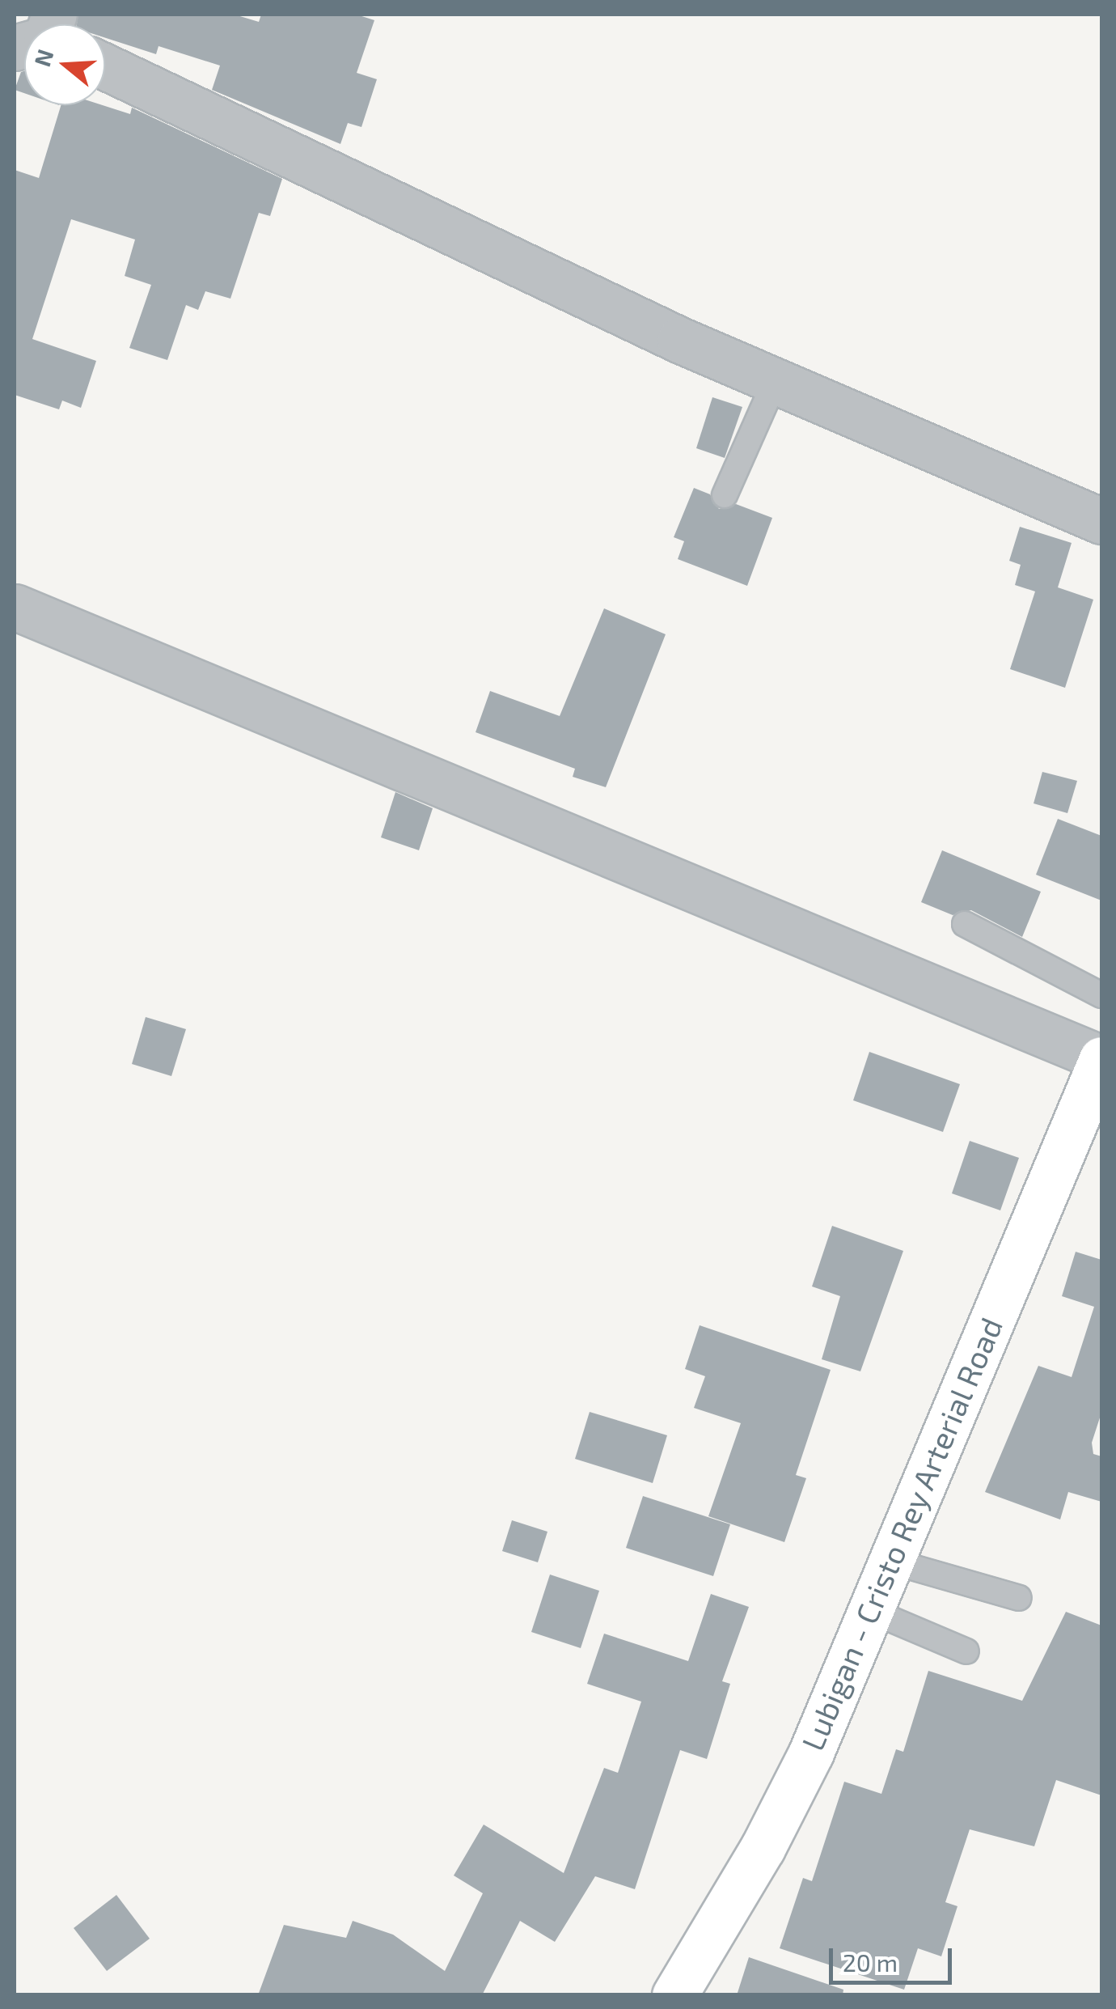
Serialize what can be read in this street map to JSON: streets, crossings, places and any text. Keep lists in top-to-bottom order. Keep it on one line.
{"streets":{"main road":["Lubigan - Cristo Rey Arterial Road"]},"scale_bar":"20 m","north":"left"}
